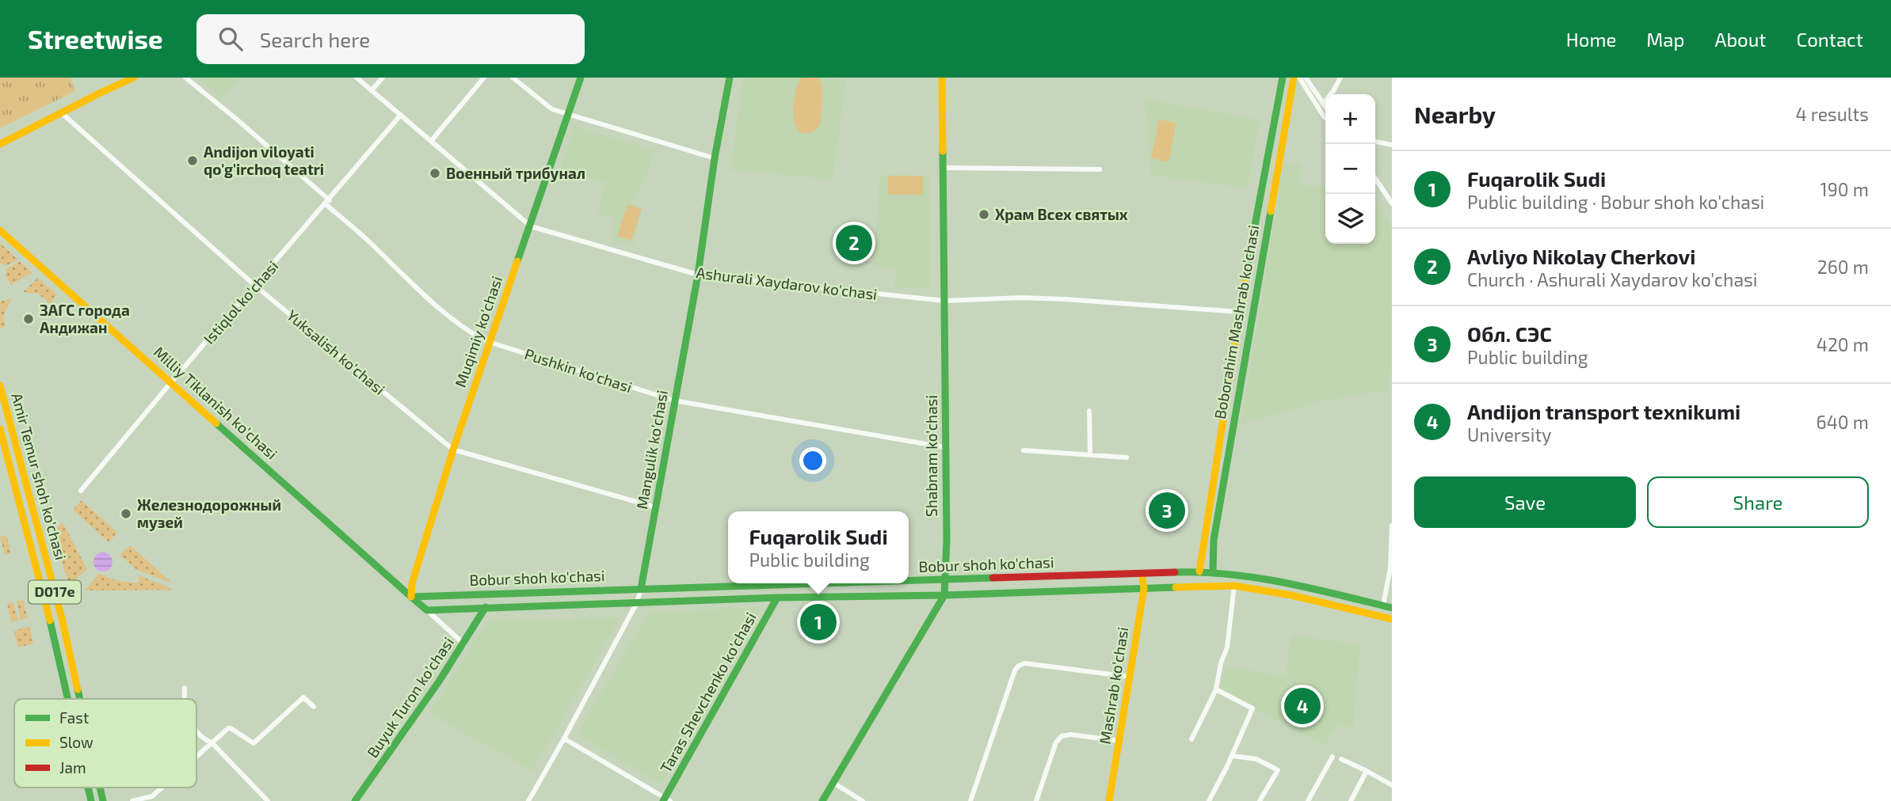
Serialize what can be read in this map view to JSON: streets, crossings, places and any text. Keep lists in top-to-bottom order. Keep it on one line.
{"streets":{"main road":["Boborahim Mashrab ko'chasi","Muqimiy ko'chasi","Milliy Tiklanish ko'chasi","Mangulik ko'chasi","Shabnam ko'chasi","Amir Temur shoh ko'chasi","Bobur shoh ko'chasi","D017e","Mashrab ko'chasi","Taras Shevchenko ko'chasi","Buyuk Turon ko'chasi"],"street":["Ashurali Xaydarov ko'chasi","Istiqlol ko'chasi","Yuksalish ko'chasi","Pushkin ko'chasi"]},"crossings":[["Ashurali Xaydarov ko'chasi","Istiqlol ko'chasi"],["Ashurali Xaydarov ko'chasi","Boborahim Mashrab ko'chasi"],["Ashurali Xaydarov ko'chasi","Muqimiy ko'chasi"],["Ashurali Xaydarov ko'chasi","Mangulik ko'chasi"],["Ashurali Xaydarov ko'chasi","Shabnam ko'chasi"],["Istiqlol ko'chasi","Yuksalish ko'chasi"],["Istiqlol ko'chasi","Pushkin ko'chasi"],["Istiqlol ko'chasi","Milliy Tiklanish ko'chasi"],["Boborahim Mashrab ko'chasi","Bobur shoh ko'chasi"],["Muqimiy ko'chasi","Yuksalish ko'chasi"],["Muqimiy ko'chasi","Pushkin ko'chasi"],["Muqimiy ko'chasi","Milliy Tiklanish ko'chasi"],["Muqimiy ko'chasi","Bobur shoh ko'chasi"],["Yuksalish ko'chasi","Mangulik ko'chasi"],["Pushkin ko'chasi","Mangulik ko'chasi"],["Pushkin ko'chasi","Shabnam ko'chasi"],["Milliy Tiklanish ko'chasi","Bobur shoh ko'chasi"],["Mangulik ko'chasi","Bobur shoh ko'chasi"],["Shabnam ko'chasi","Bobur shoh ko'chasi"],["Bobur shoh ko'chasi","Mashrab ko'chasi"],["Bobur shoh ko'chasi","Taras Shevchenko ko'chasi"],["Bobur shoh ko'chasi","Buyuk Turon ko'chasi"]],"places":["Andijon viloyati qo'g'irchoq teatri","Военный трибунал","Храм Всех святых","ЗАГС города Андижан","Железнодорожный музей"],"legend":["Fast","Slow","Jam"],"page":{"header":"Streetwise","search":"Search here","nav":["Home","Map","About","Contact"],"heading":["Nearby","4 results"],"map_buttons":["+","−"],"list":[{"mark":"1","name":"Fuqarolik Sudi","note":"Public building · Bobur shoh ko'chasi","value":"190 m"},{"mark":"2","name":"Avliyo Nikolay Cherkovi","note":"Church · Ashurali Xaydarov ko'chasi","value":"260 m"},{"mark":"3","name":"Обл. СЭС","note":"Public building","value":"420 m"},{"mark":"4","name":"Andijon transport texnikumi","note":"University","value":"640 m"}],"pins":["2","3","1","4"],"buttons":["Save","Share"],"popup":["Fuqarolik Sudi","Public building"]}}
